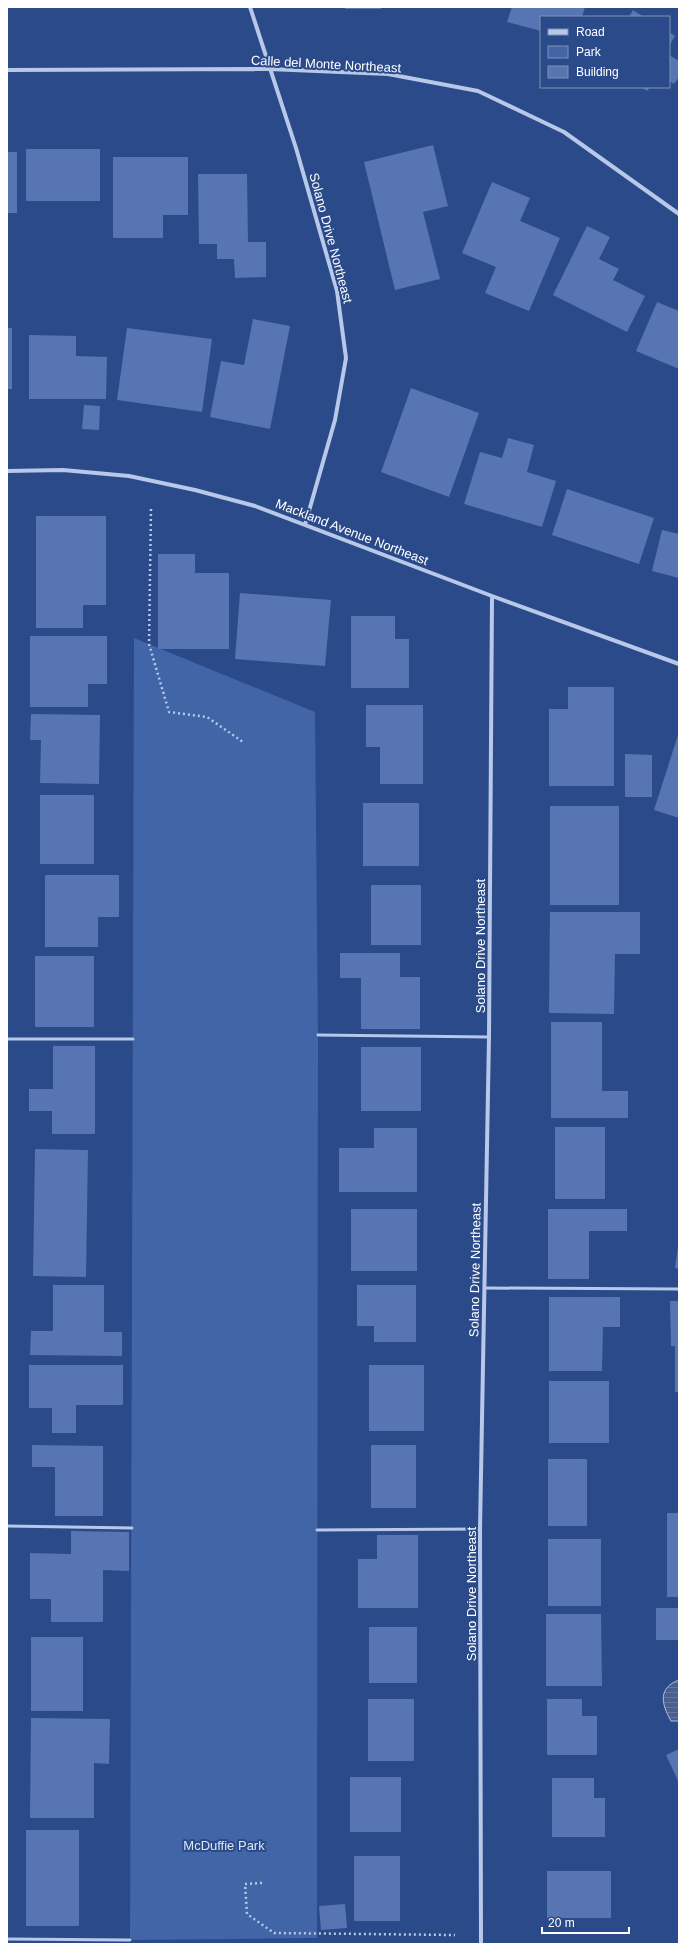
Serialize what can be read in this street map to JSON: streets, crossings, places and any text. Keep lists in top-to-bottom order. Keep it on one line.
{"streets":{"street":["Calle del Monte Northeast","Solano Drive Northeast","Mackland Avenue Northeast"]},"crossings":[["Calle del Monte Northeast","Solano Drive Northeast"],["Solano Drive Northeast","Mackland Avenue Northeast"]],"parks":["McDuffie Park"],"legend":["Road","Park","Building"],"scale_bar":"20 m"}
